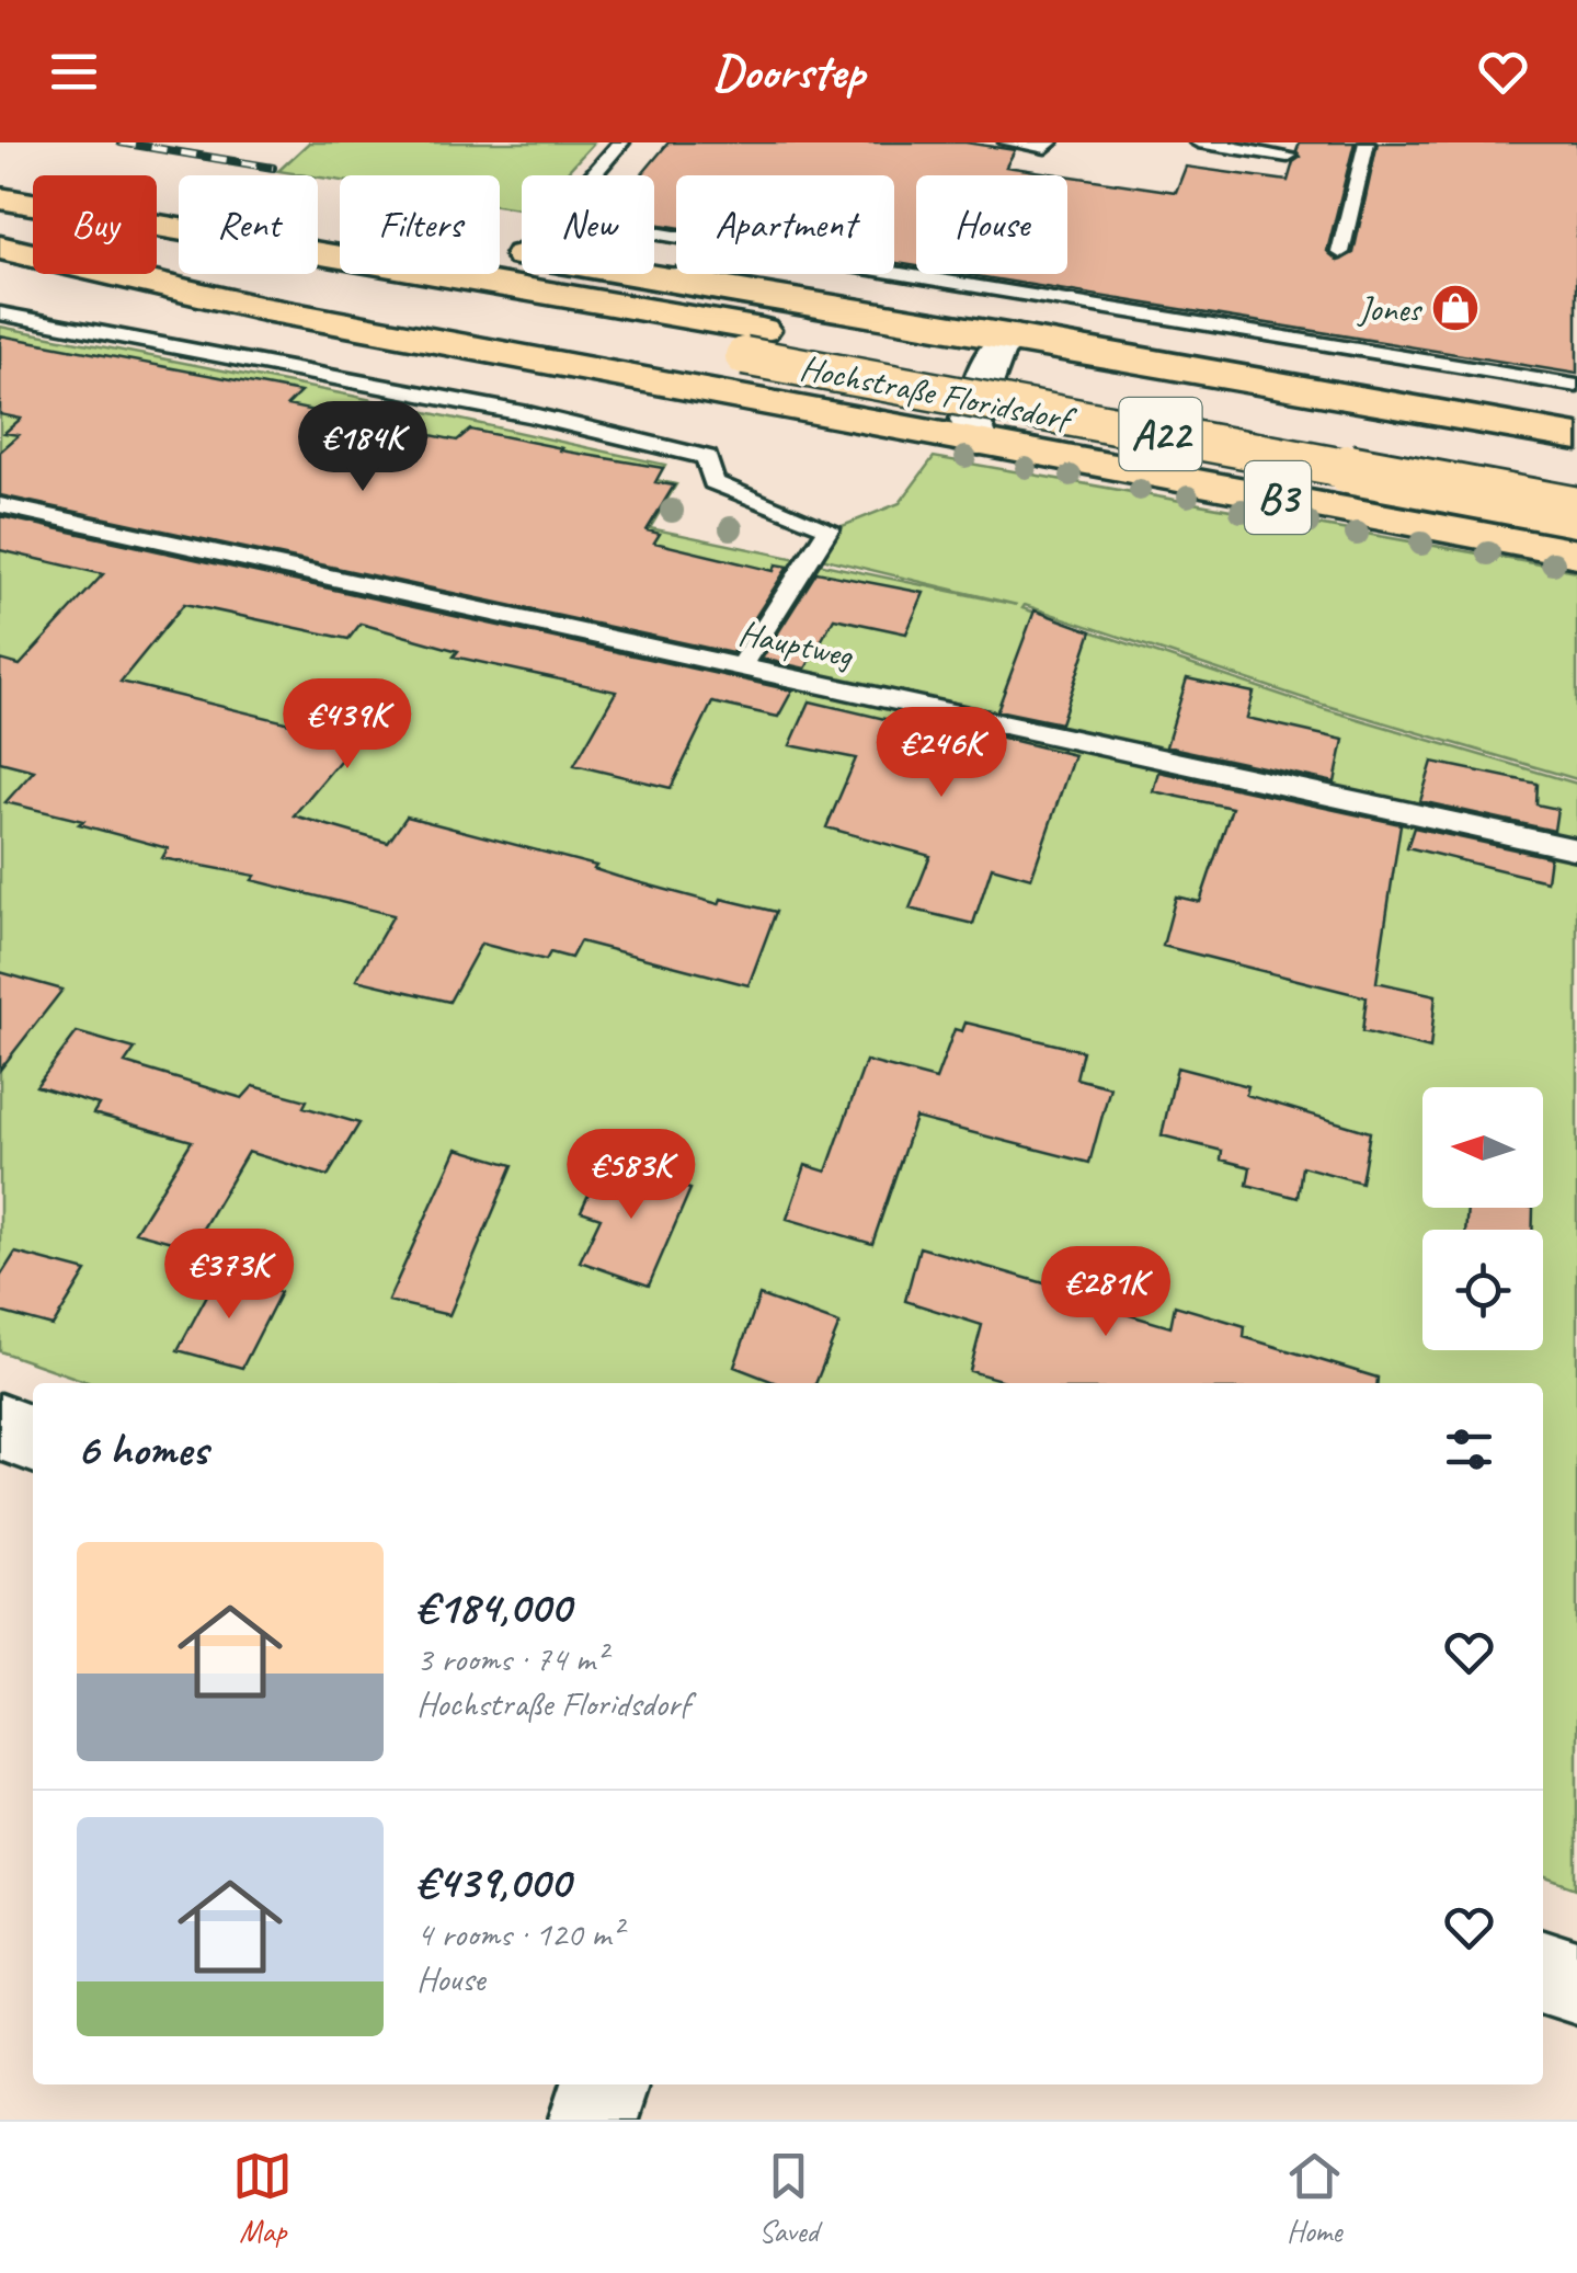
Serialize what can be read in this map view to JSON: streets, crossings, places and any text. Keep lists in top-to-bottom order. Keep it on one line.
{"streets":{"main road":["Hochstraße Floridsdorf","A22","B3"],"lane":["Hauptweg"]},"crossings":[["Hochstraße Floridsdorf","A22"]],"places":{"shop":["Jones"]},"north":"left","page":{"header":"Doorstep","chip":["Buy","Rent","Filters","New","Apartment","House"],"price":["€184K","€439K","€246K","€583K","€373K","€281K"],"heading":"6 homes","list":[{"name":"€184,000","note":"3 rooms · 74 m² · Hochstraße Floridsdorf"},{"name":"€439,000","note":"4 rooms · 120 m² · House"}],"tabs":["Map","Saved","Home"]}}
